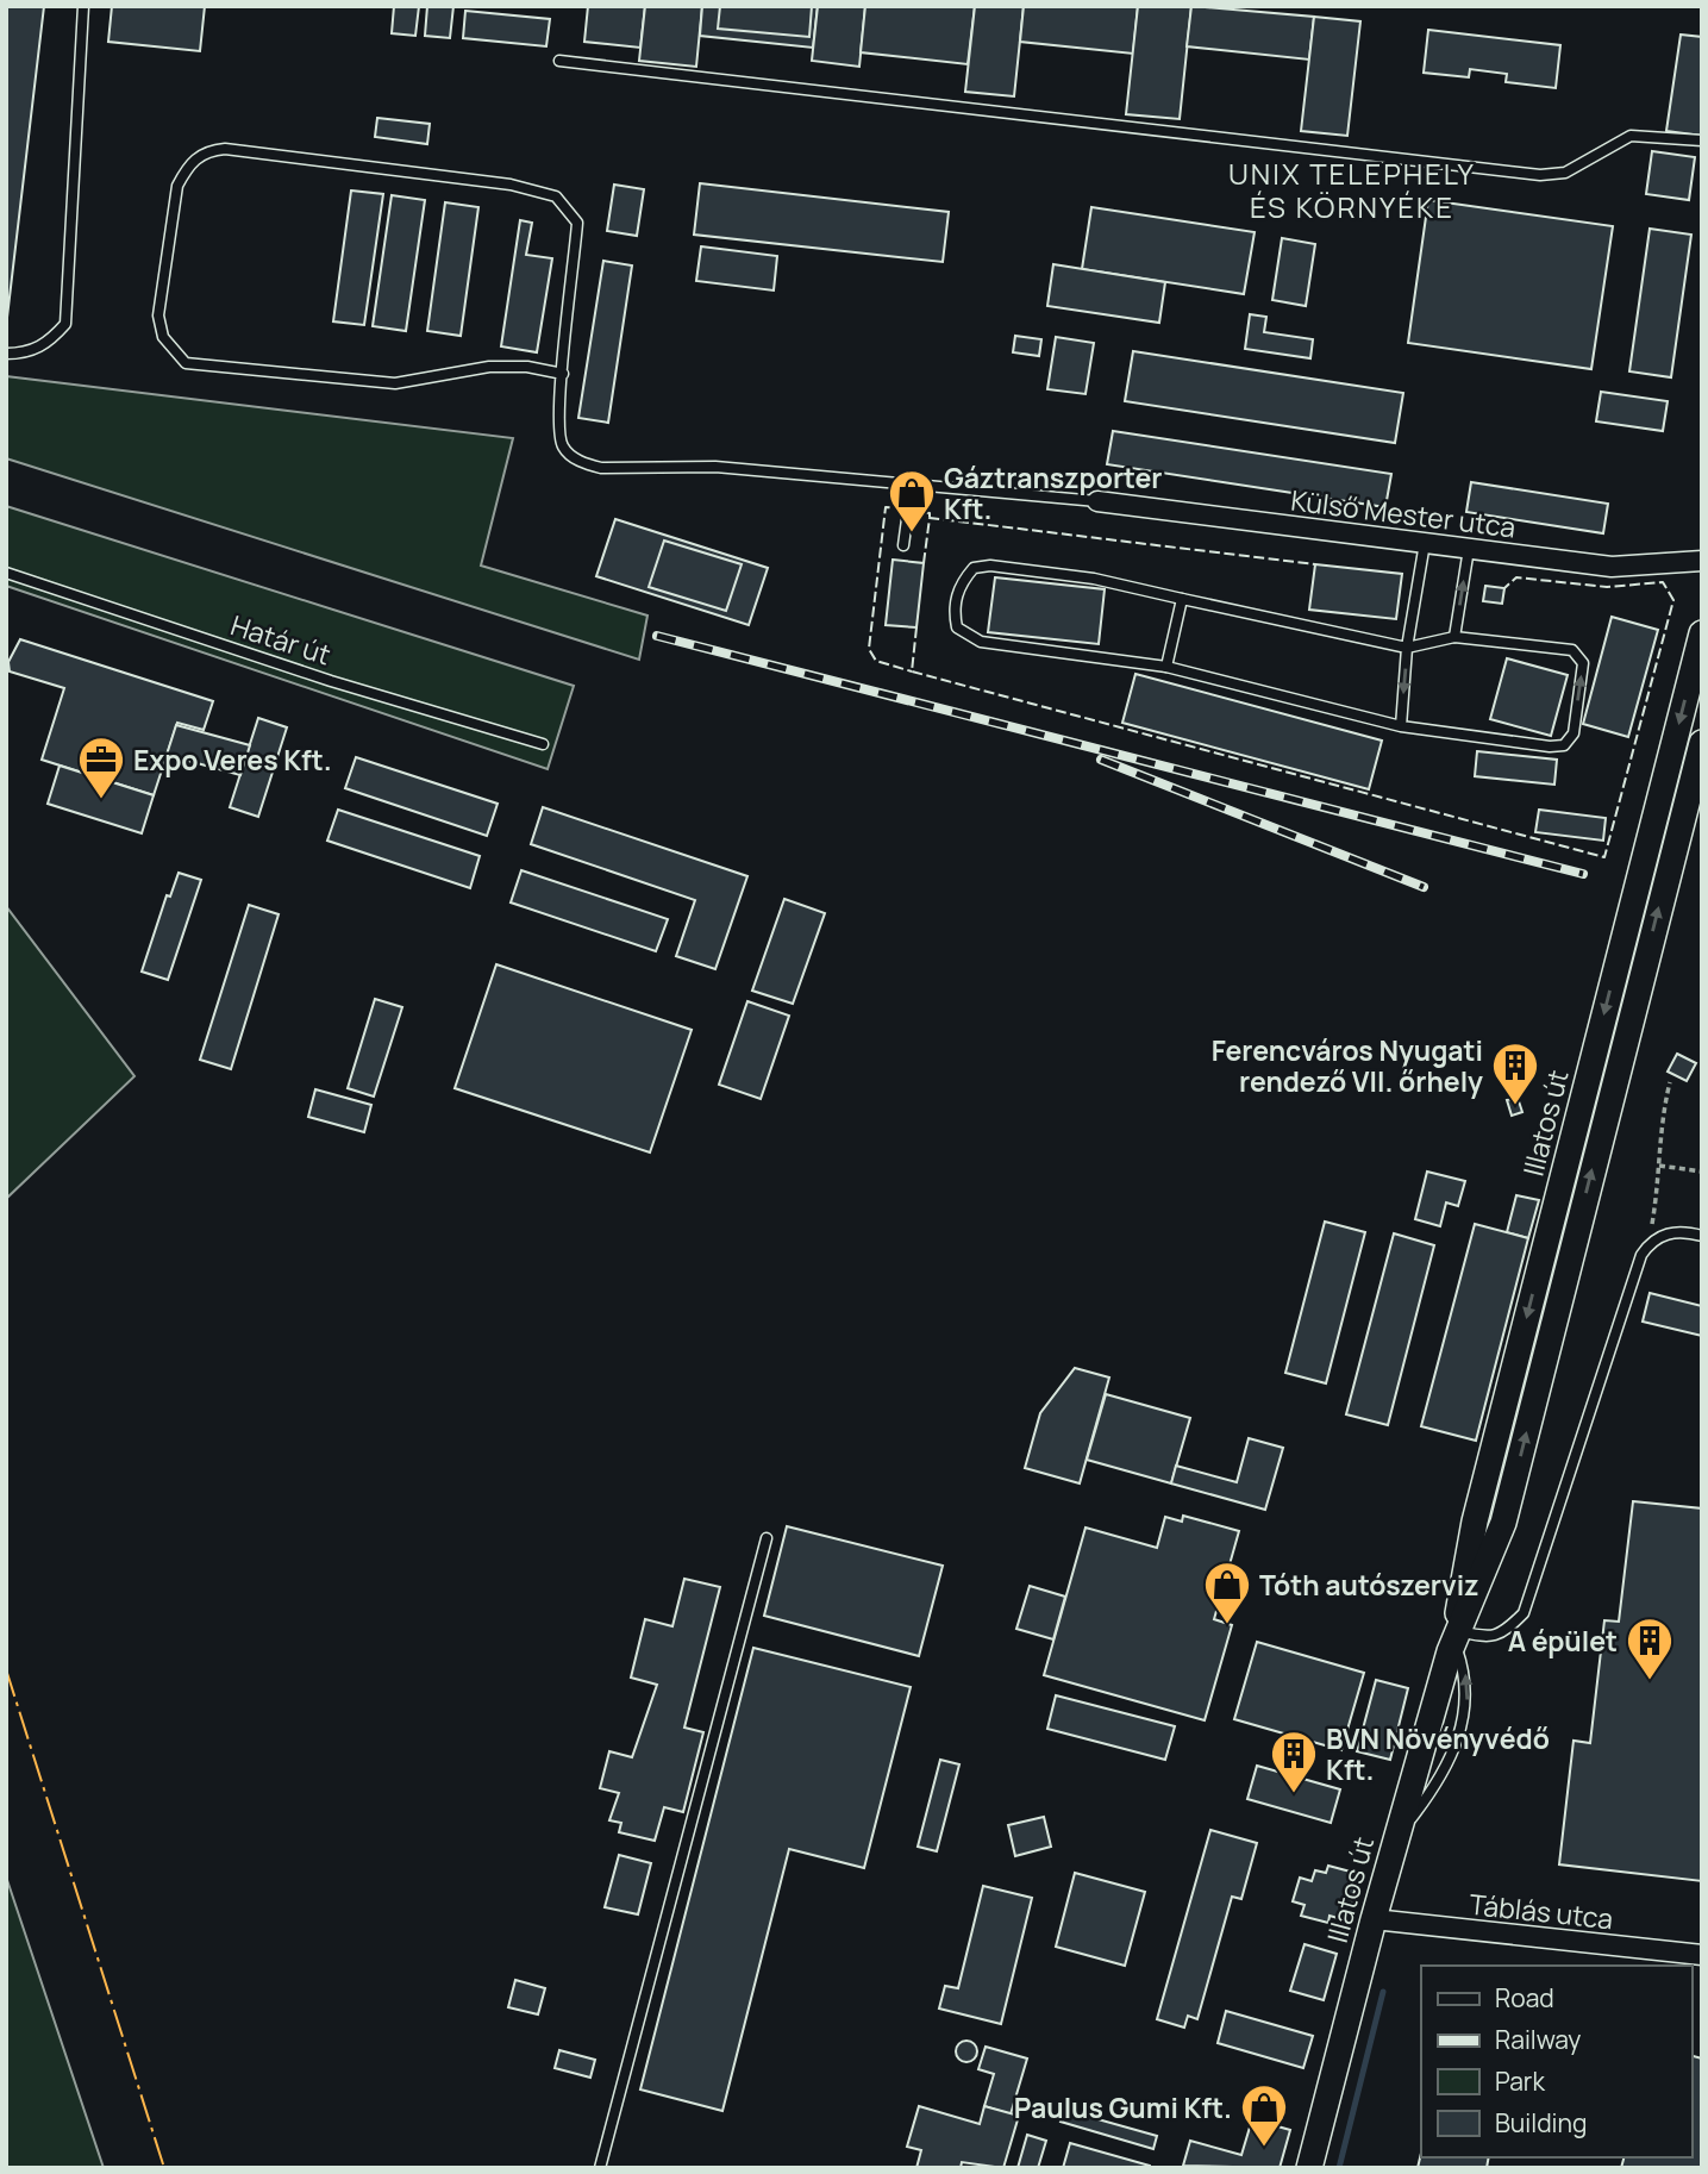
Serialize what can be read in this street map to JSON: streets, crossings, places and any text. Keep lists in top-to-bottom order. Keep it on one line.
{"streets":{"street":["Külső Mester utca","Illatos út","Táblás utca"],"lane":["Határ út"]},"crossings":[["Illatos út","Táblás utca"]],"districts":["UNIX TELEPHELY ÉS KÖRNYÉKE"],"places":{"shop":["Gáztranszporter Kft.","Tóth autószerviz","Paulus Gumi Kft."],"office":["Expo Veres Kft."],"building":["Ferencváros Nyugati rendező VII. őrhely","A épület","BVN Növényvédő Kft."]},"legend":["Road","Railway","Park","Building"]}
